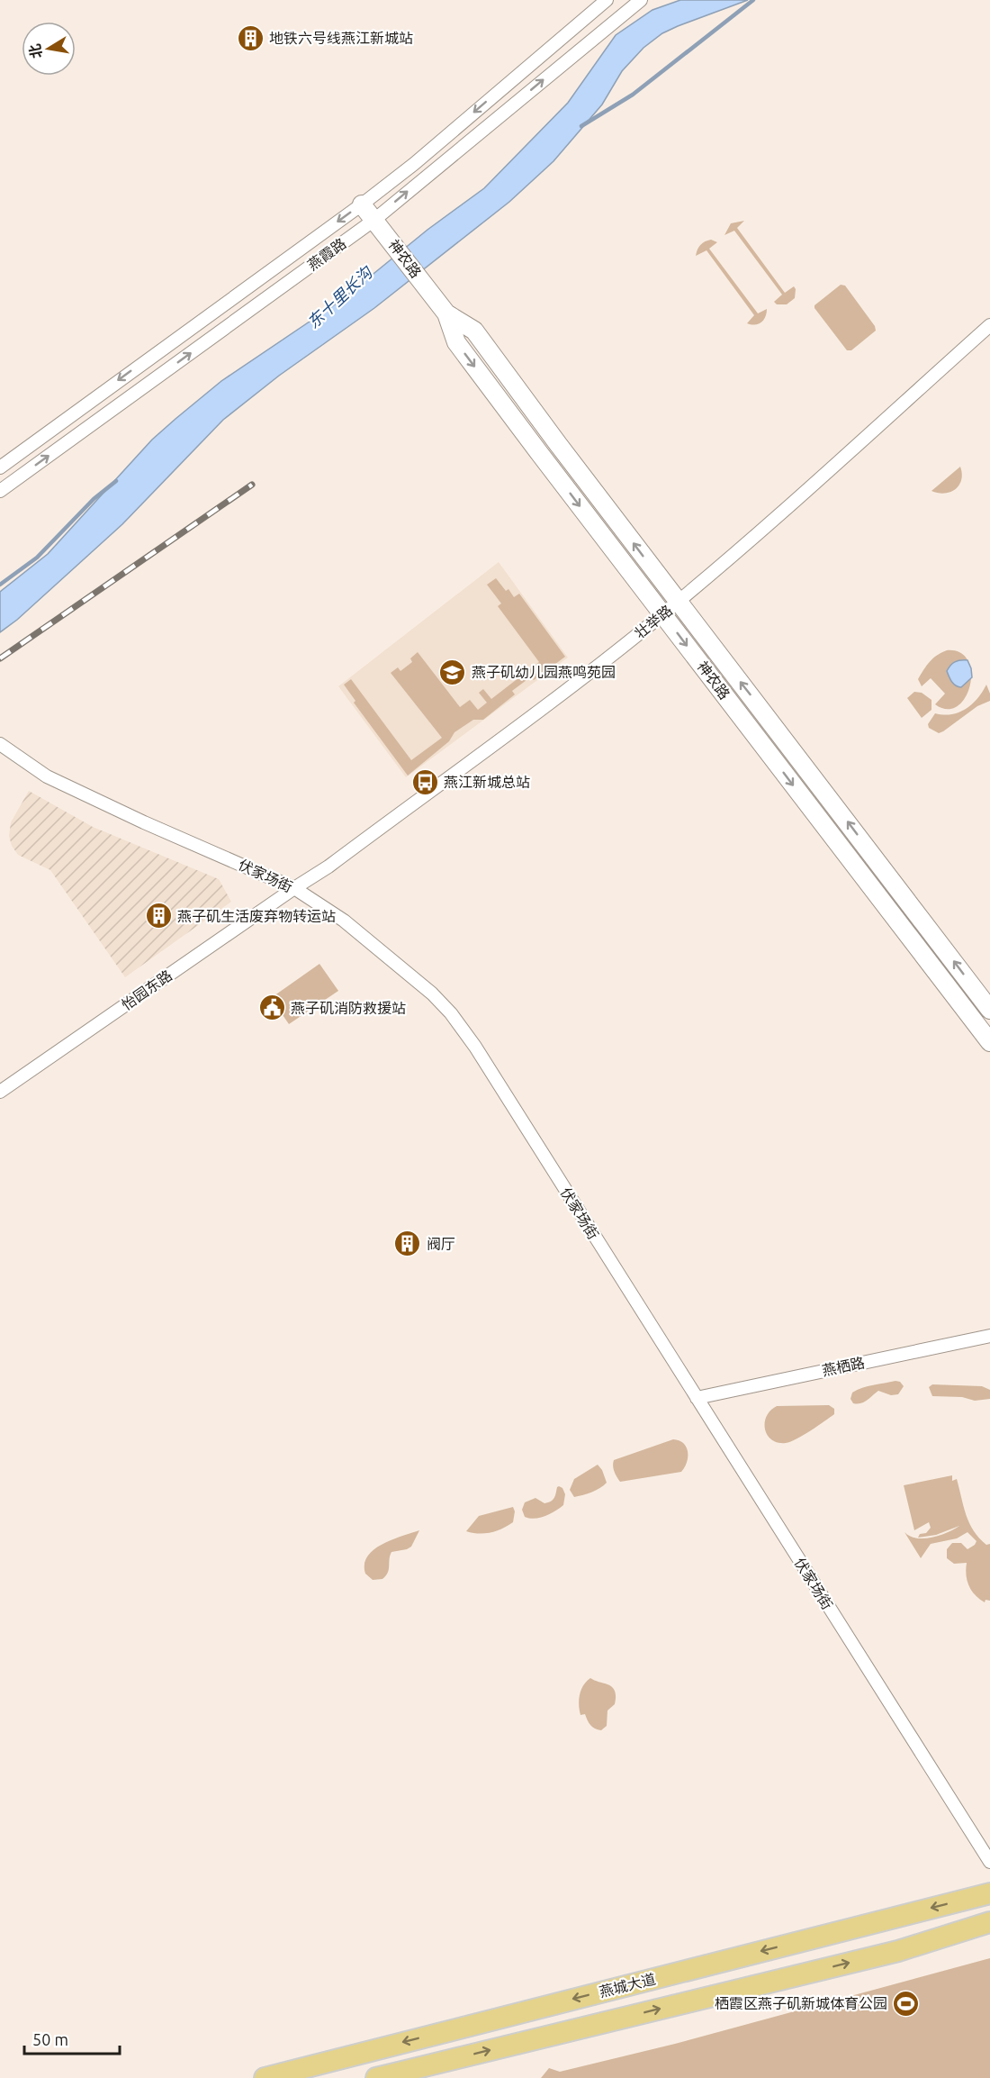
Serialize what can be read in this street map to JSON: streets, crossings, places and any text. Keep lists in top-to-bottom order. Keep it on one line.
{"streets":{"main road":["燕城大道"],"street":["燕霞路","神农路","壮举路","伏家场街","怡园东路","燕栖路"]},"crossings":[["燕霞路","神农路"],["神农路","壮举路"],["壮举路","伏家场街"],["壮举路","怡园东路"],["伏家场街","怡园东路"],["伏家场街","燕栖路"]],"water":["东十里长沟"],"places":{"building":["地铁六号线燕江新城站","燕子矶生活废弃物转运站","阀厅"],"school or university":["燕子矶幼儿园燕鸣苑园"],"bus stop":["燕江新城总站"],"public building":["燕子矶消防救援站"],"sports":["栖霞区燕子矶新城体育公园"]},"scale_bar":"50 m","north":"left"}
